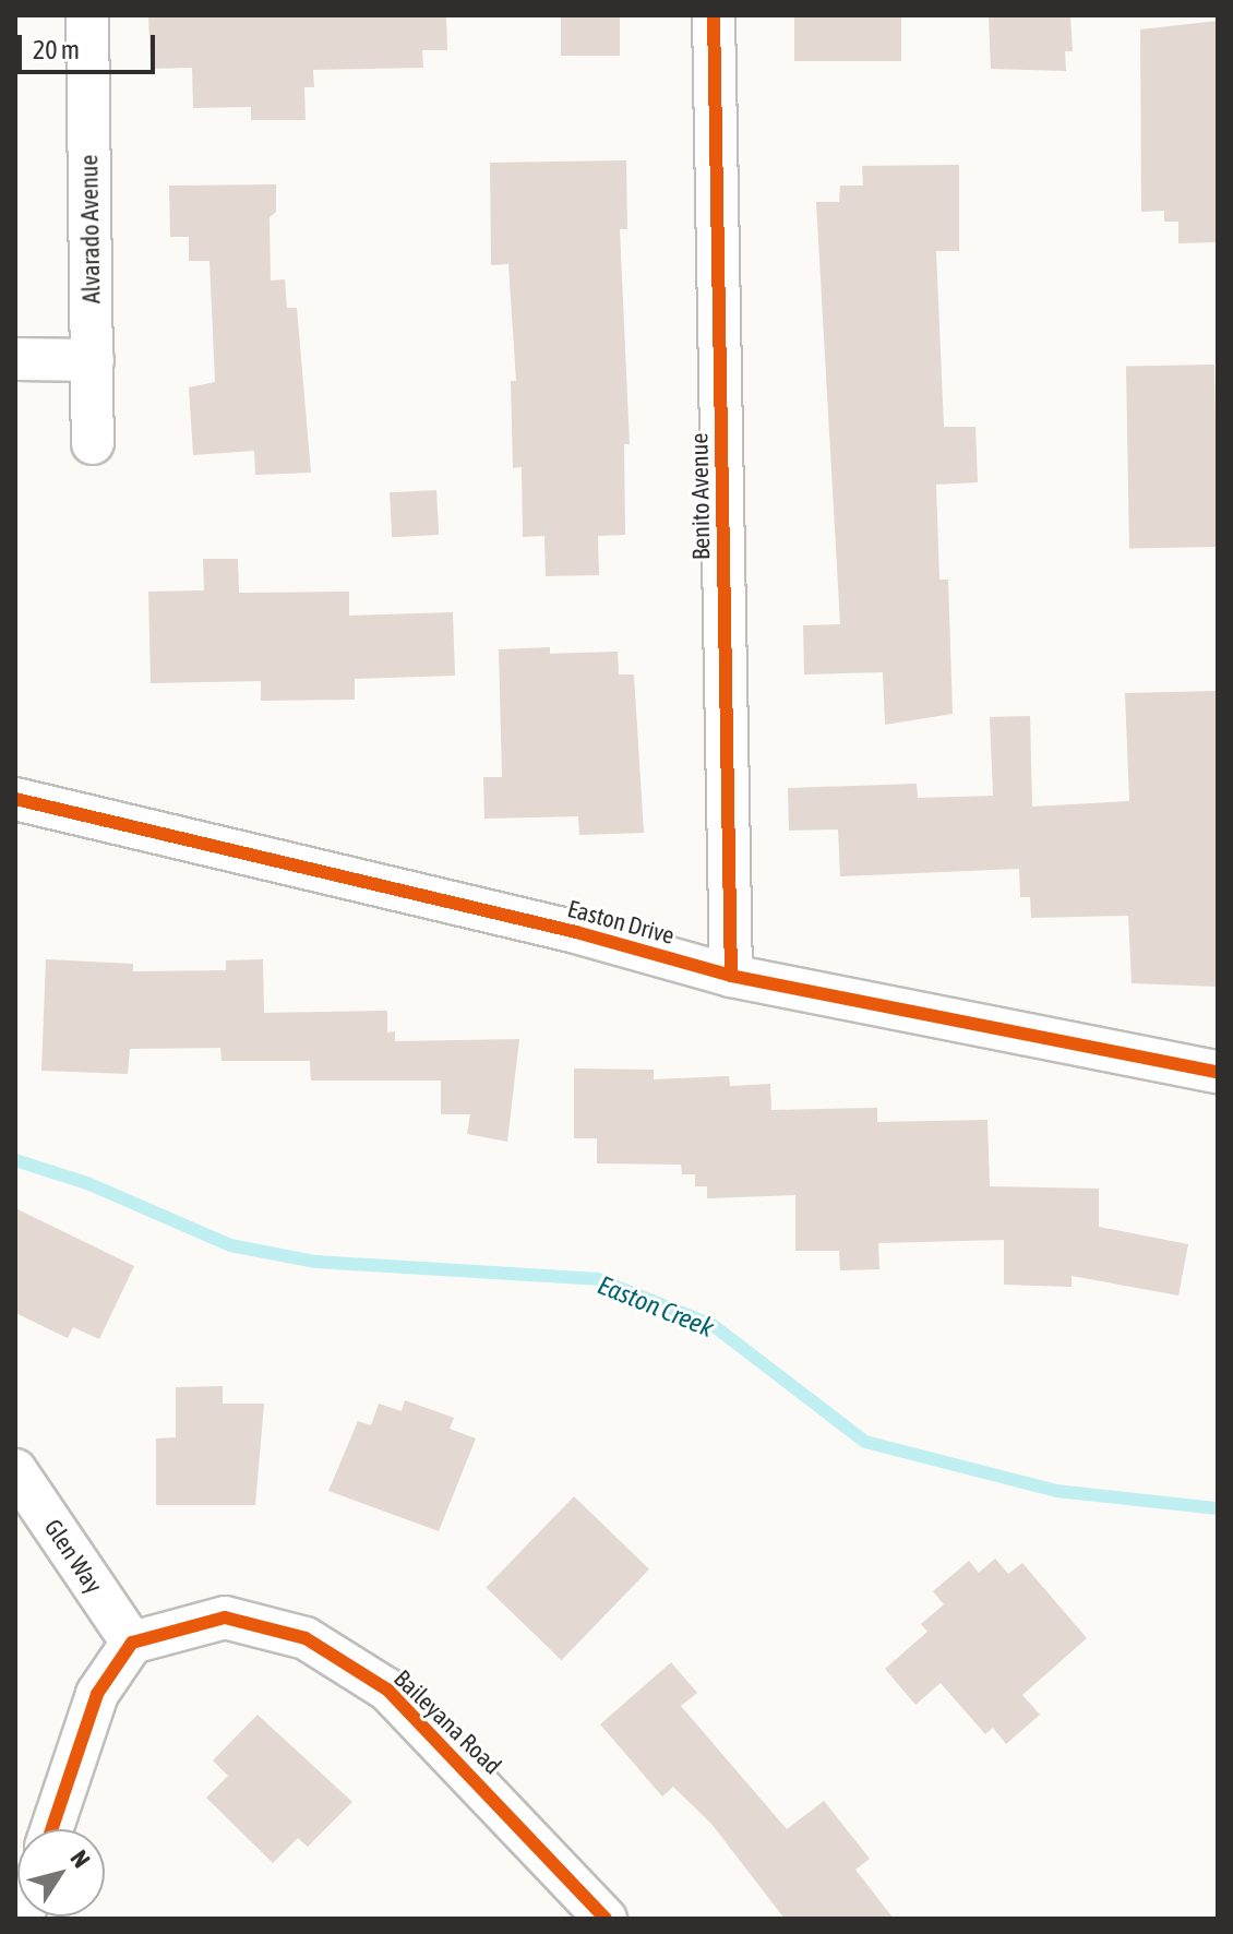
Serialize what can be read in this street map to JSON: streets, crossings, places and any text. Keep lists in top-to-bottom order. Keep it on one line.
{"streets":{"street":["Alvarado Avenue","Benito Avenue","Easton Drive","Glen Way","Baileyana Road"]},"crossings":[["Benito Avenue","Easton Drive"],["Glen Way","Baileyana Road"]],"water":["Easton Creek"],"scale_bar":"20 m","north":"top right"}
